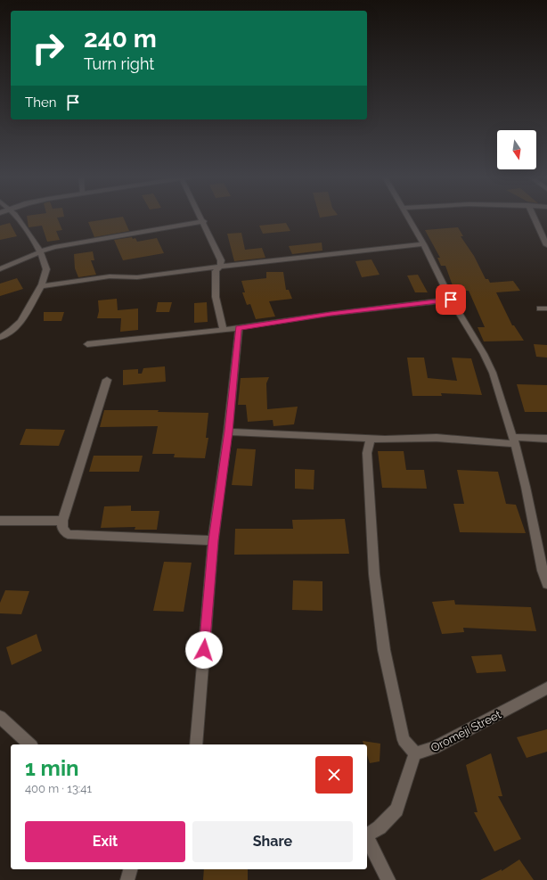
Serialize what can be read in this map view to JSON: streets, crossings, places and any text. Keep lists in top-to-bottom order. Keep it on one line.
{"streets":{"street":["Oromeji Street"]},"north":"bottom","page":{"turn":["240 m","Turn right"],"then":"Then","heading":["1 min","400 m · 13:41"],"buttons":["Exit","Share"]}}
